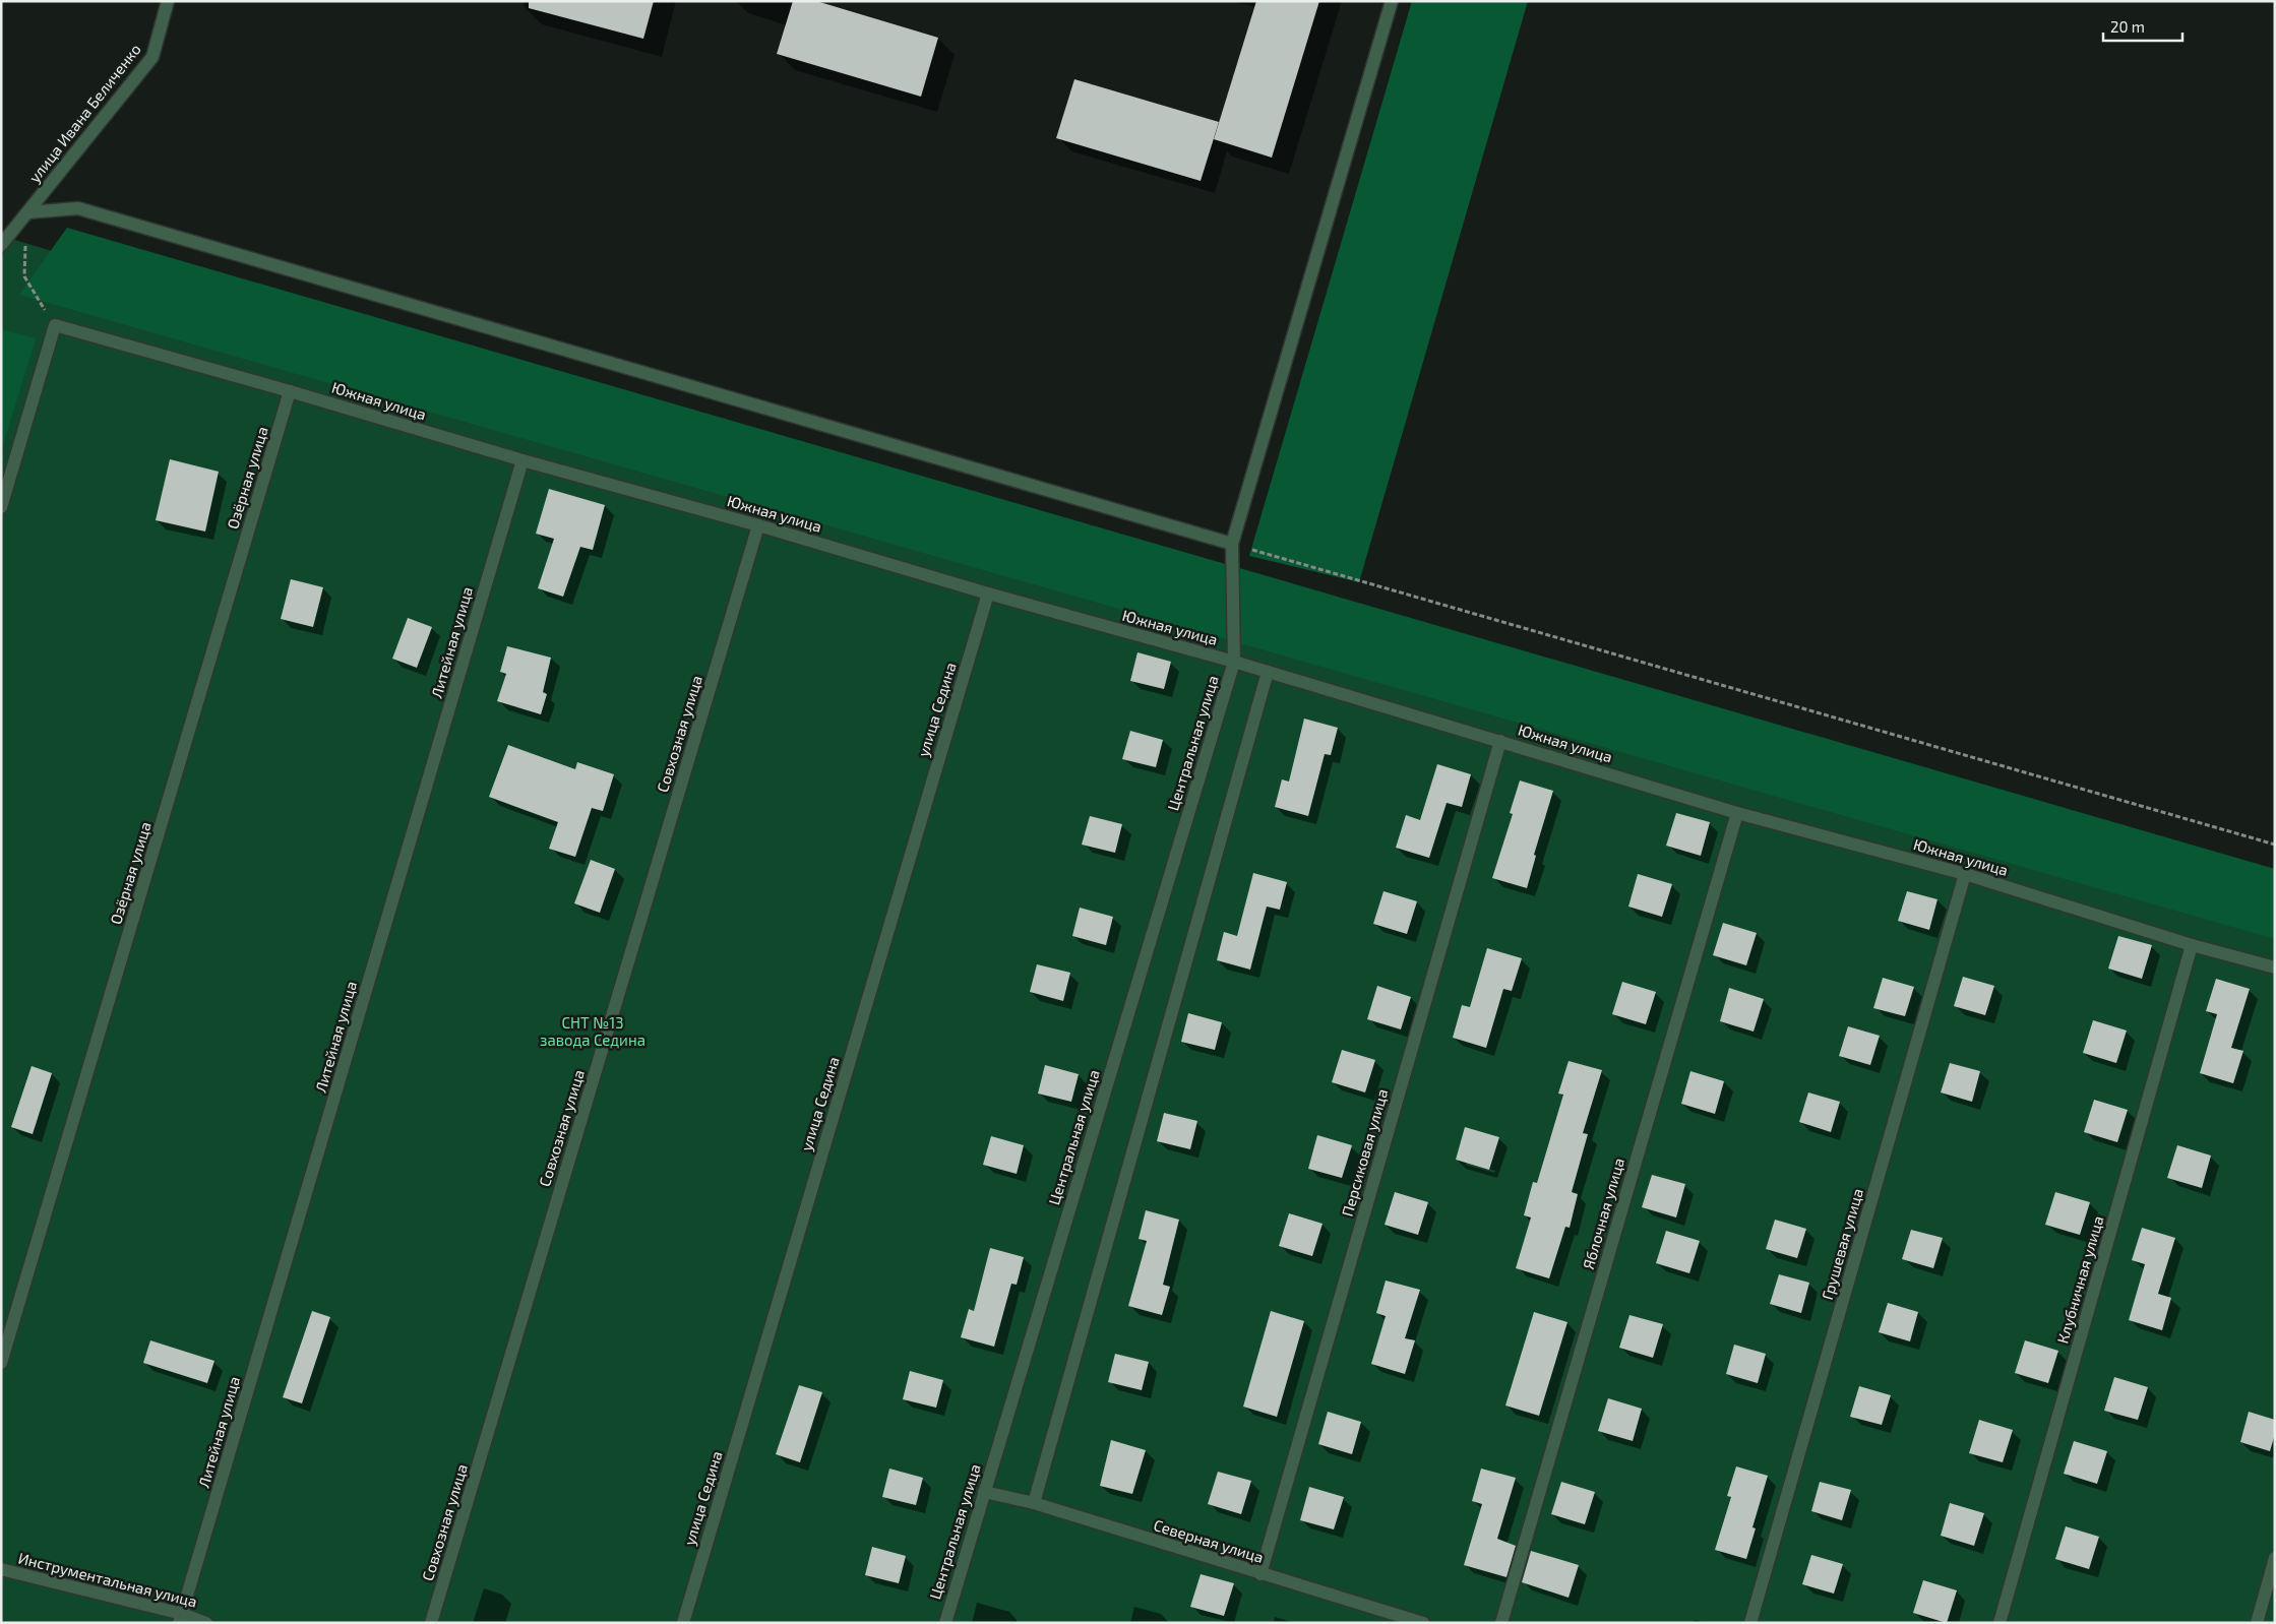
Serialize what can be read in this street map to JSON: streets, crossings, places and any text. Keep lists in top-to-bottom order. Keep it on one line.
{"streets":{"street":["улица Ивана Беличенко","Южная улица","Озёрная улица","Литейная улица","улица Седина","Совхозная улица","Центральная улица","Персиковая улица","Яблочная улица","Грушевая улица","Клубничная улица","Северная улица","Инструментальная улица"]},"crossings":[["Южная улица","Озёрная улица"],["Южная улица","Литейная улица"],["Южная улица","улица Седина"],["Южная улица","Совхозная улица"],["Южная улица","Центральная улица"],["Южная улица","Персиковая улица"],["Южная улица","Яблочная улица"],["Южная улица","Грушевая улица"],["Южная улица","Клубничная улица"],["Литейная улица","Инструментальная улица"],["Центральная улица","Северная улица"],["Персиковая улица","Северная улица"]],"parks":["СНТ №13 завода Седина"],"scale_bar":"20 m"}
